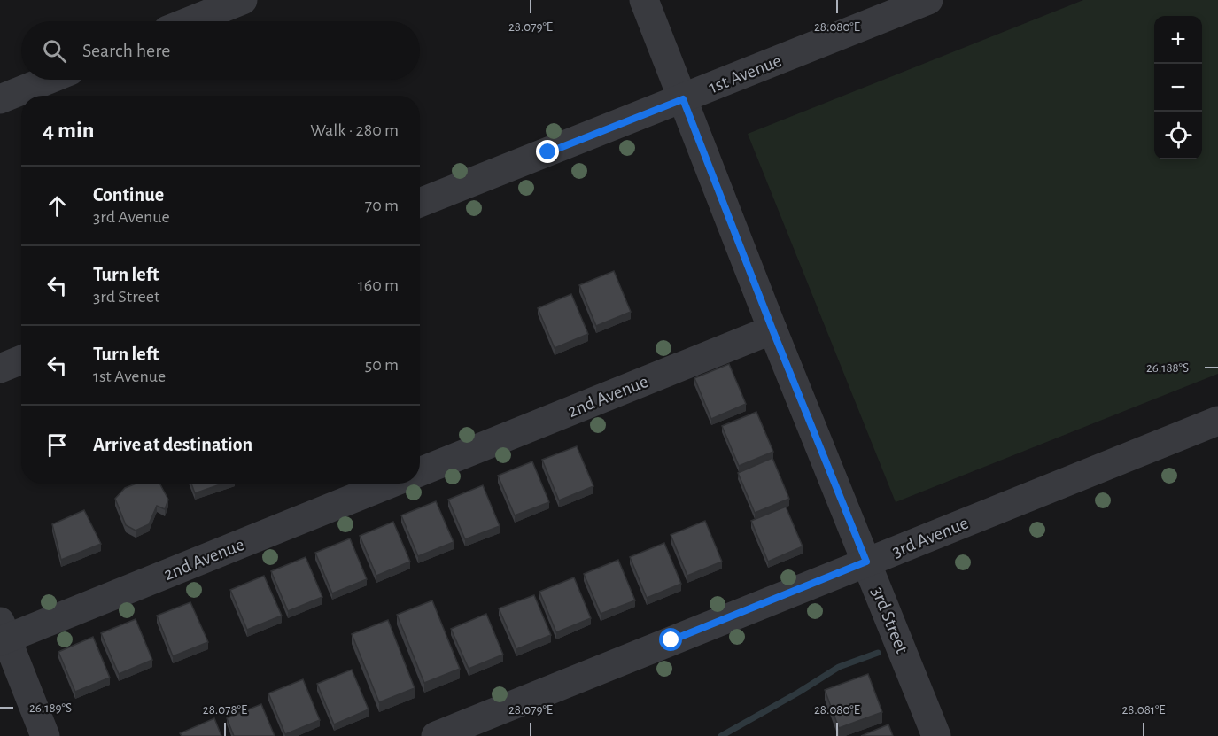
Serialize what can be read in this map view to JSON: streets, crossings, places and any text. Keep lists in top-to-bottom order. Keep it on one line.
{"streets":{"street":["1st Avenue","2nd Avenue","3rd Avenue","3rd Street"]},"crossings":[["1st Avenue","3rd Street"],["2nd Avenue","3rd Street"],["3rd Avenue","3rd Street"]],"page":{"map_buttons":["+","−"],"search":"Search here","heading":["4 min","Walk · 280 m"],"list":[["Continue","3rd Avenue","70 m"],["Turn left","3rd Street","160 m"],["Turn left","1st Avenue","50 m"],"Arrive at destination"]},"coordinates":["28.079°E","28.080°E","26.188°S","26.189°S","28.078°E","28.081°E"]}
